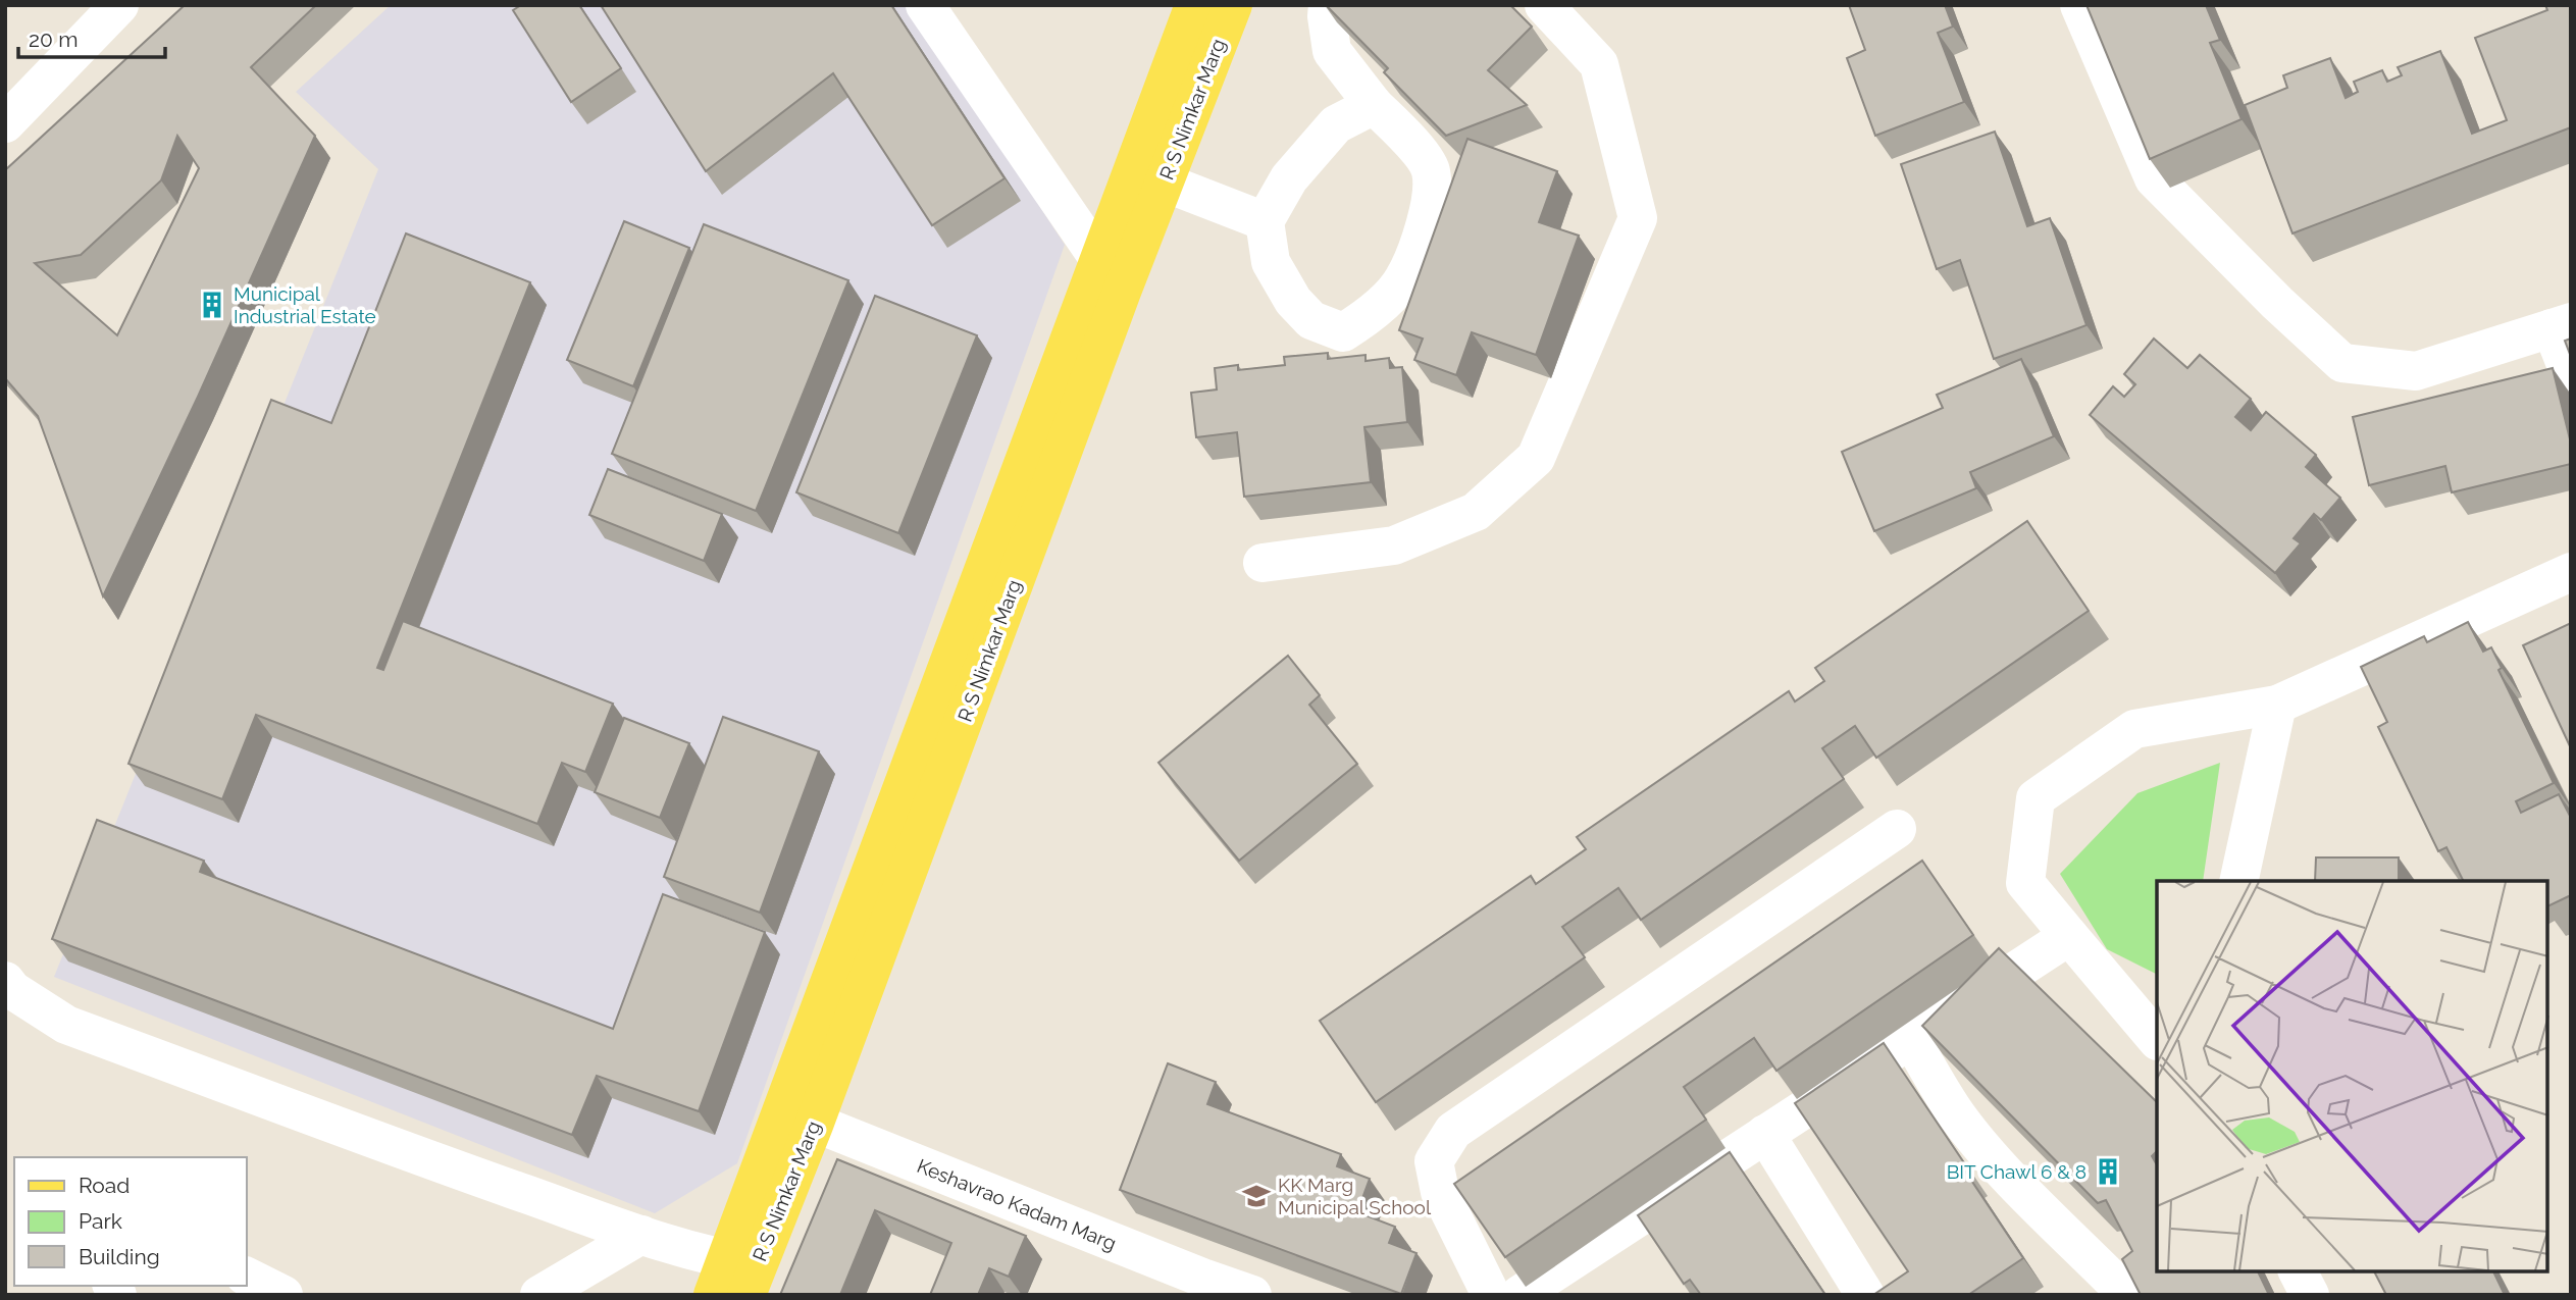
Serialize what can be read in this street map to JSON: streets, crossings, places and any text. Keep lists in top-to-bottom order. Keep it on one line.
{"streets":{"main road":["R S Nimkar Marg"],"street":["Keshavrao Kadam Marg"]},"crossings":[["R S Nimkar Marg","Keshavrao Kadam Marg"]],"places":{"building":["Municipal Industrial Estate","BIT Chawl 6 & 8"],"school or university":["KK Marg Municipal School"]},"legend":["Road","Park","Building"],"scale_bar":"20 m"}
